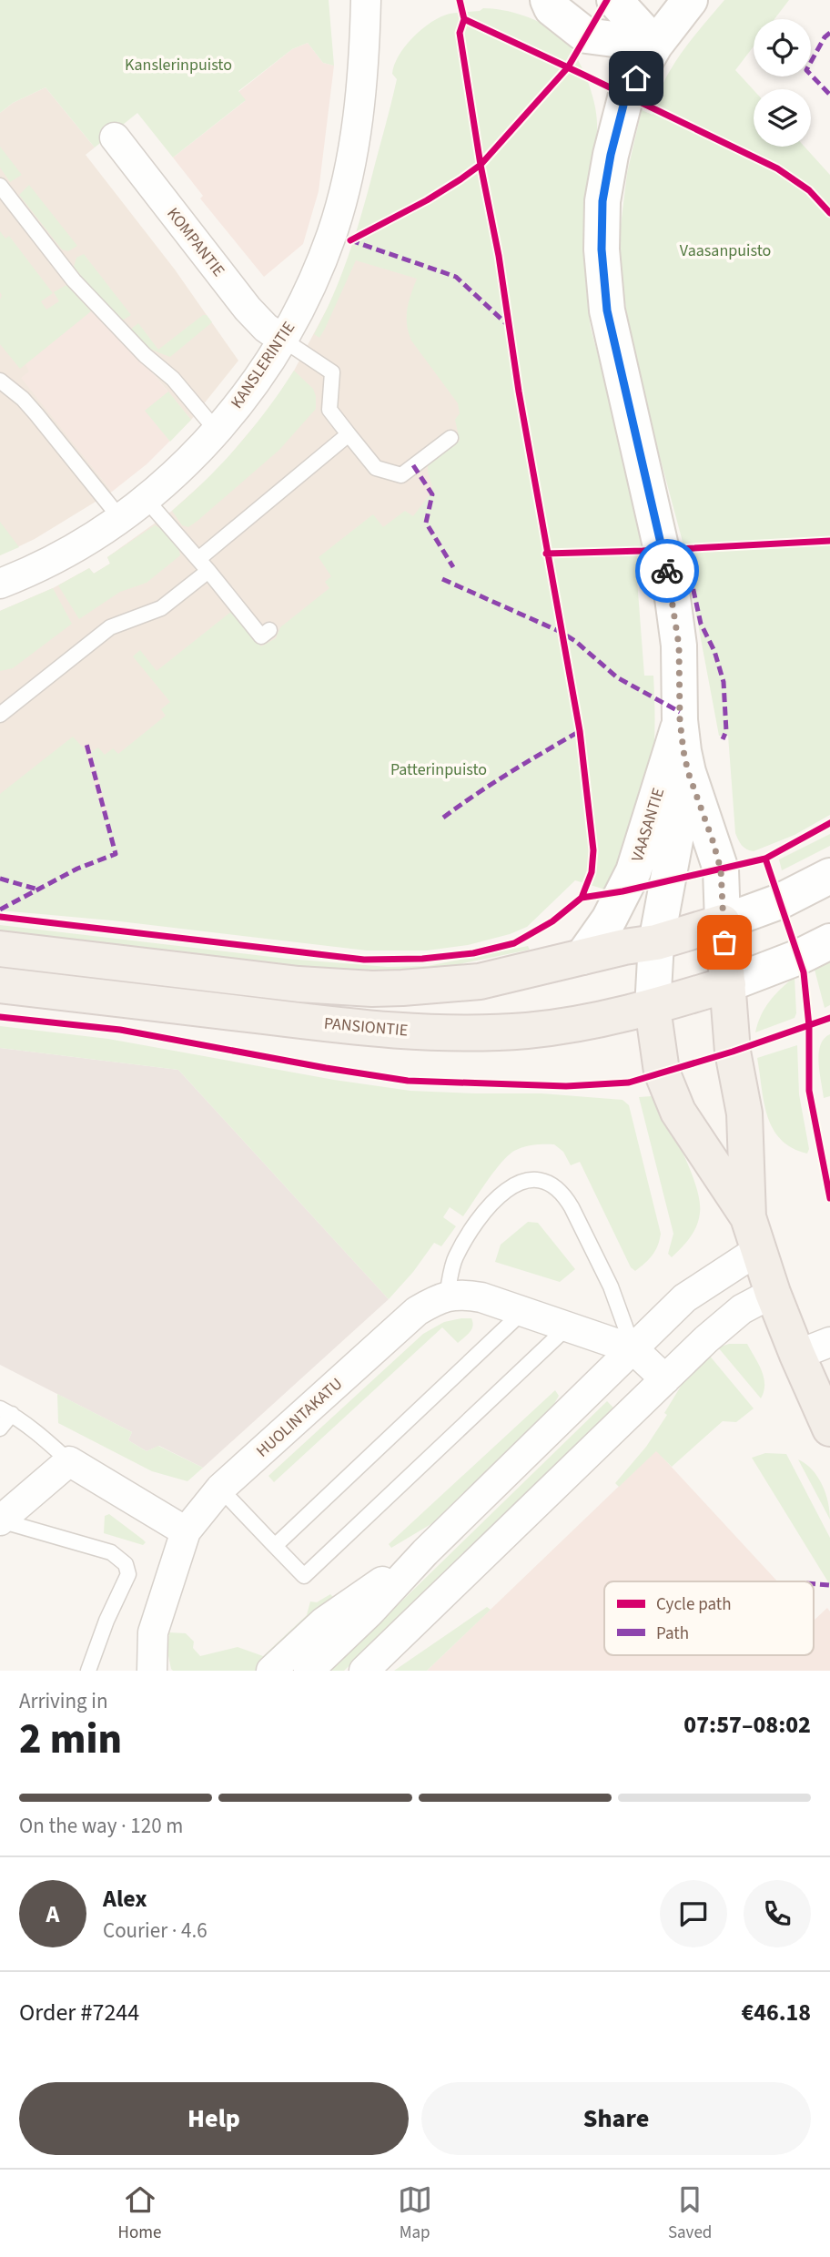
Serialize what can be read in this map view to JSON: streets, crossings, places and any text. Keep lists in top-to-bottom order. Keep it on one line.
{"streets":{"main road":["PANSIONTIE"],"street":["KOMPANTIE","KANSLERINTIE","VAASANTIE","HUOLINTAKATU"]},"crossings":[["KOMPANTIE","KANSLERINTIE"],["VAASANTIE","PANSIONTIE"]],"parks":["Kanslerinpuisto","Vaasanpuisto","Patterinpuisto"],"legend":["Cycle path","Path"],"page":{"heading":["2 min","Arriving in","07:57–08:02"],"panel":["Alex","Courier · 4.6","Order #7244","€46.18"],"bar":"On the way · 120 m","round":"A","buttons":["Help","Share"],"tabs":["Home","Map","Saved"]}}
